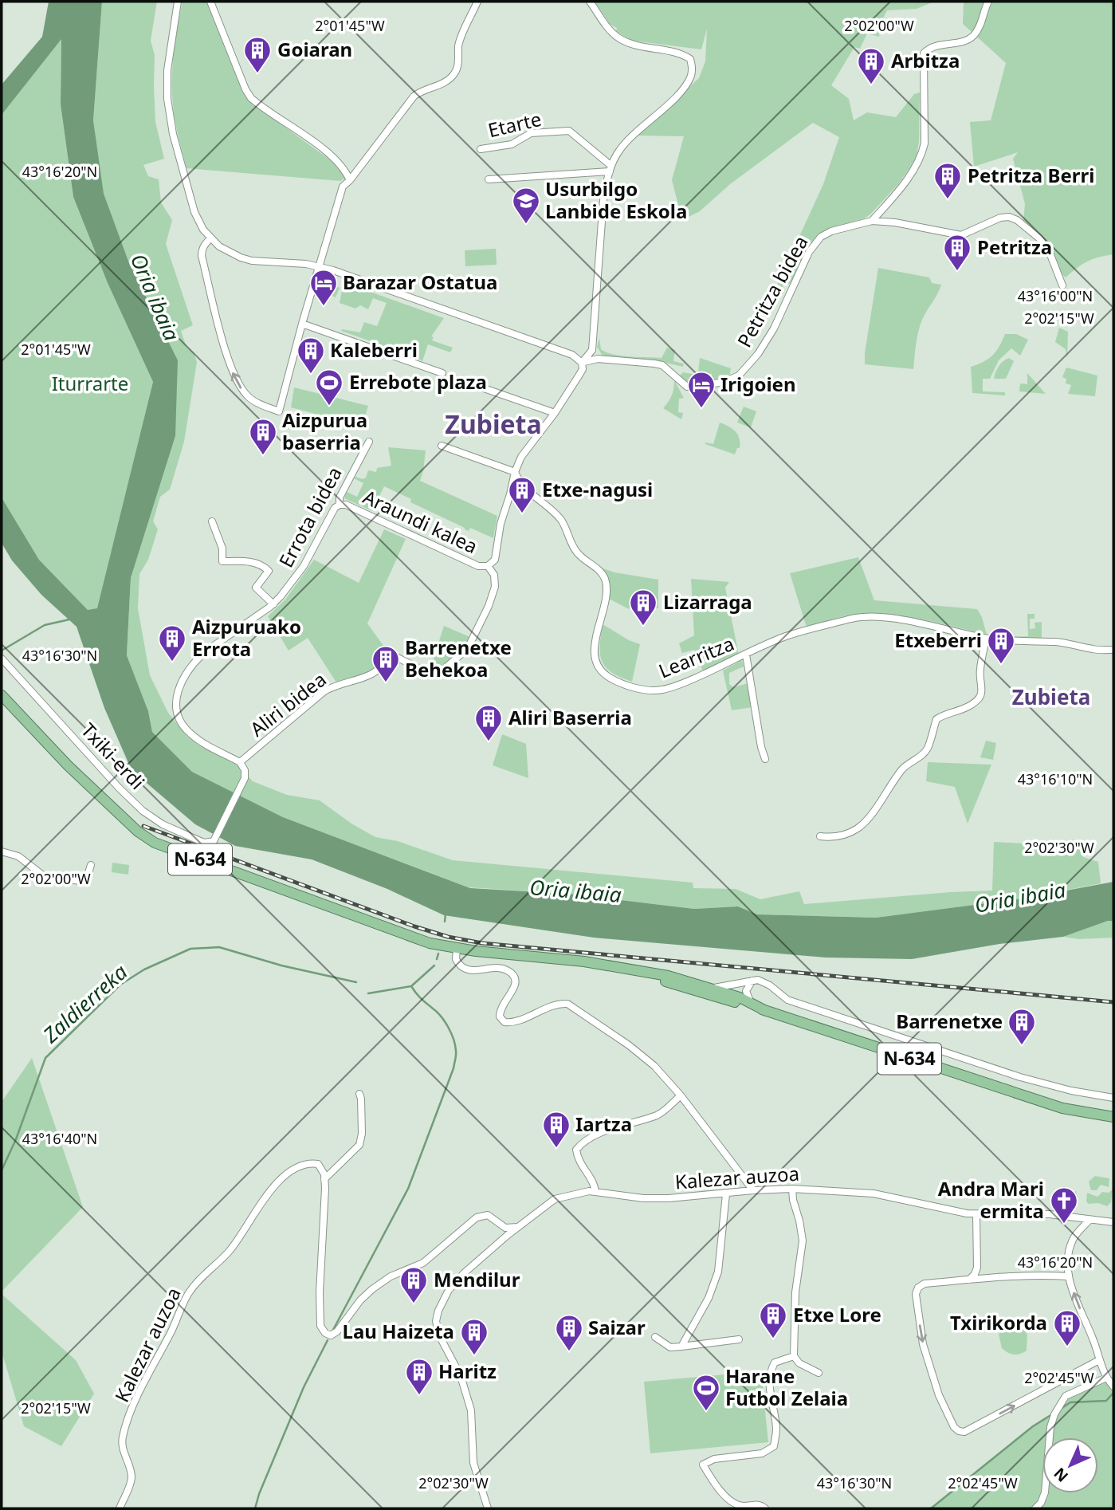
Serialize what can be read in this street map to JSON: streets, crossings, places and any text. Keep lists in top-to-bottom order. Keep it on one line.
{"streets":{"highway":["N-634"],"street":["Etarte","Petritza bidea","Errota bidea","Araundi kalea","Learritza","Aliri bidea","Txiki-erdi","Kalezar auzoa"]},"crossings":[["Errota bidea","Araundi kalea"],["Errota bidea","Aliri bidea"],["Araundi kalea","Aliri bidea"],["Aliri bidea","Txiki-erdi"]],"districts":["Zubieta","Zubieta"],"water":["Oria ibaia","Zaldierreka"],"parks":["Iturrarte"],"places":{"building":["Goiaran","Arbitza","Petritza Berri","Petritza","Kaleberri","Aizpurua baserria","Etxe-nagusi","Lizarraga","Aizpuruako Errota","Etxeberri","Barrenetxe Behekoa","Aliri Baserria","Barrenetxe","Iartza","Mendilur","Etxe Lore","Txirikorda","Saizar","Lau Haizeta","Haritz"],"school or university":["Usurbilgo Lanbide Eskola"],"hotel":["Barazar Ostatua","Irigoien"],"sports":["Errebote plaza","Harane Futbol Zelaia"],"church":["Andra Mari ermita"]},"north":"bottom left","coordinates":["2°01'45\"W","2°02'00\"W","43°16'20\"N","43°16'00\"N","2°02'15\"W","43°16'30\"N","43°16'10\"N","2°02'30\"W","43°16'40\"N","2°02'45\"W"]}
